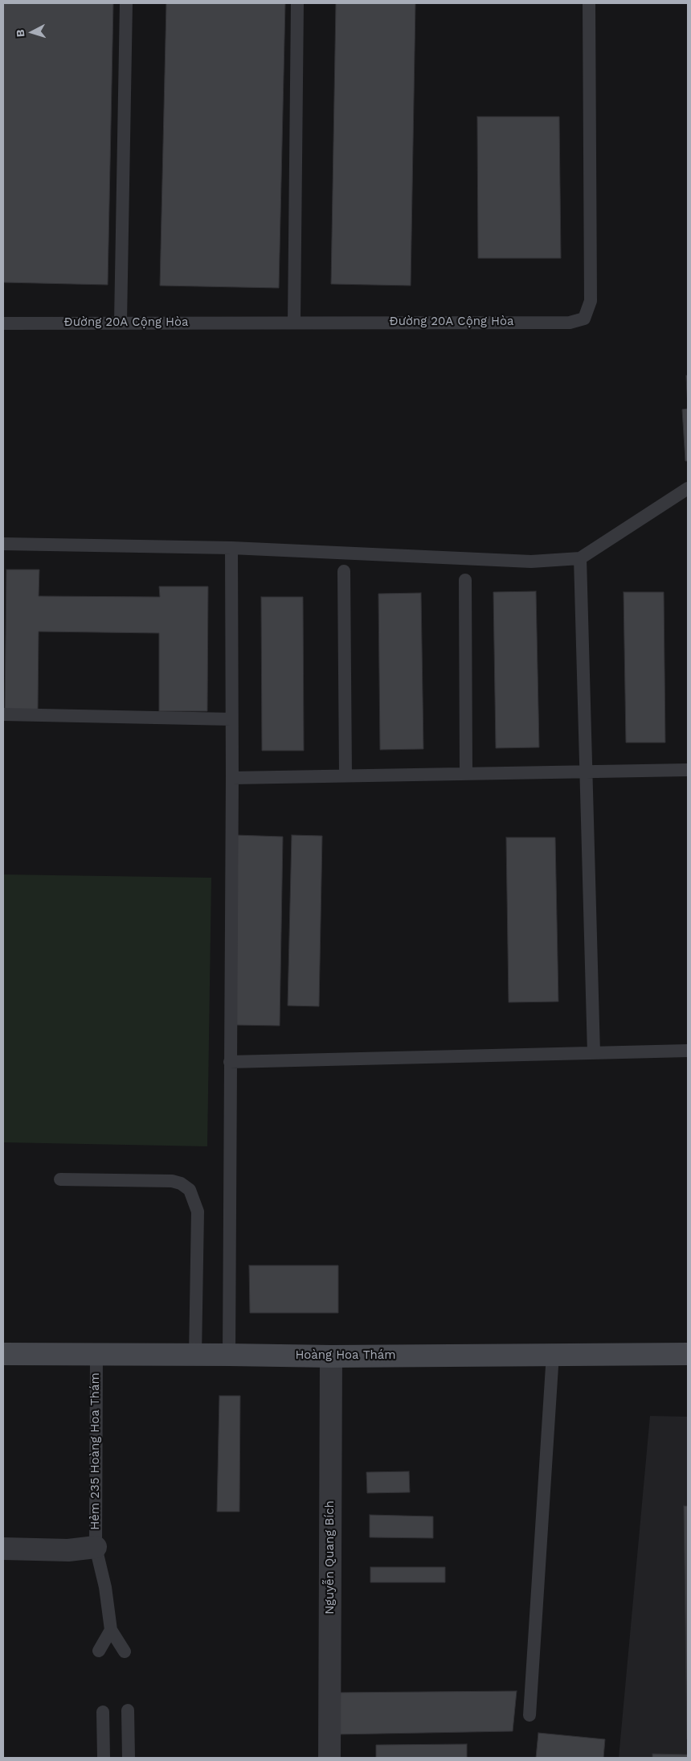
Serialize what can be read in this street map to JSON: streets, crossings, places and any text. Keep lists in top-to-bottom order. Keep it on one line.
{"streets":{"main road":["Hoàng Hoa Thám"],"street":["Nguyễn Quang Bích"],"lane":["Đường 20A Cộng Hòa","Hẻm 235 Hoàng Hoa Thám"]},"crossings":[["Hoàng Hoa Thám","Hẻm 235 Hoàng Hoa Thám"],["Hoàng Hoa Thám","Nguyễn Quang Bích"]],"north":"left"}
